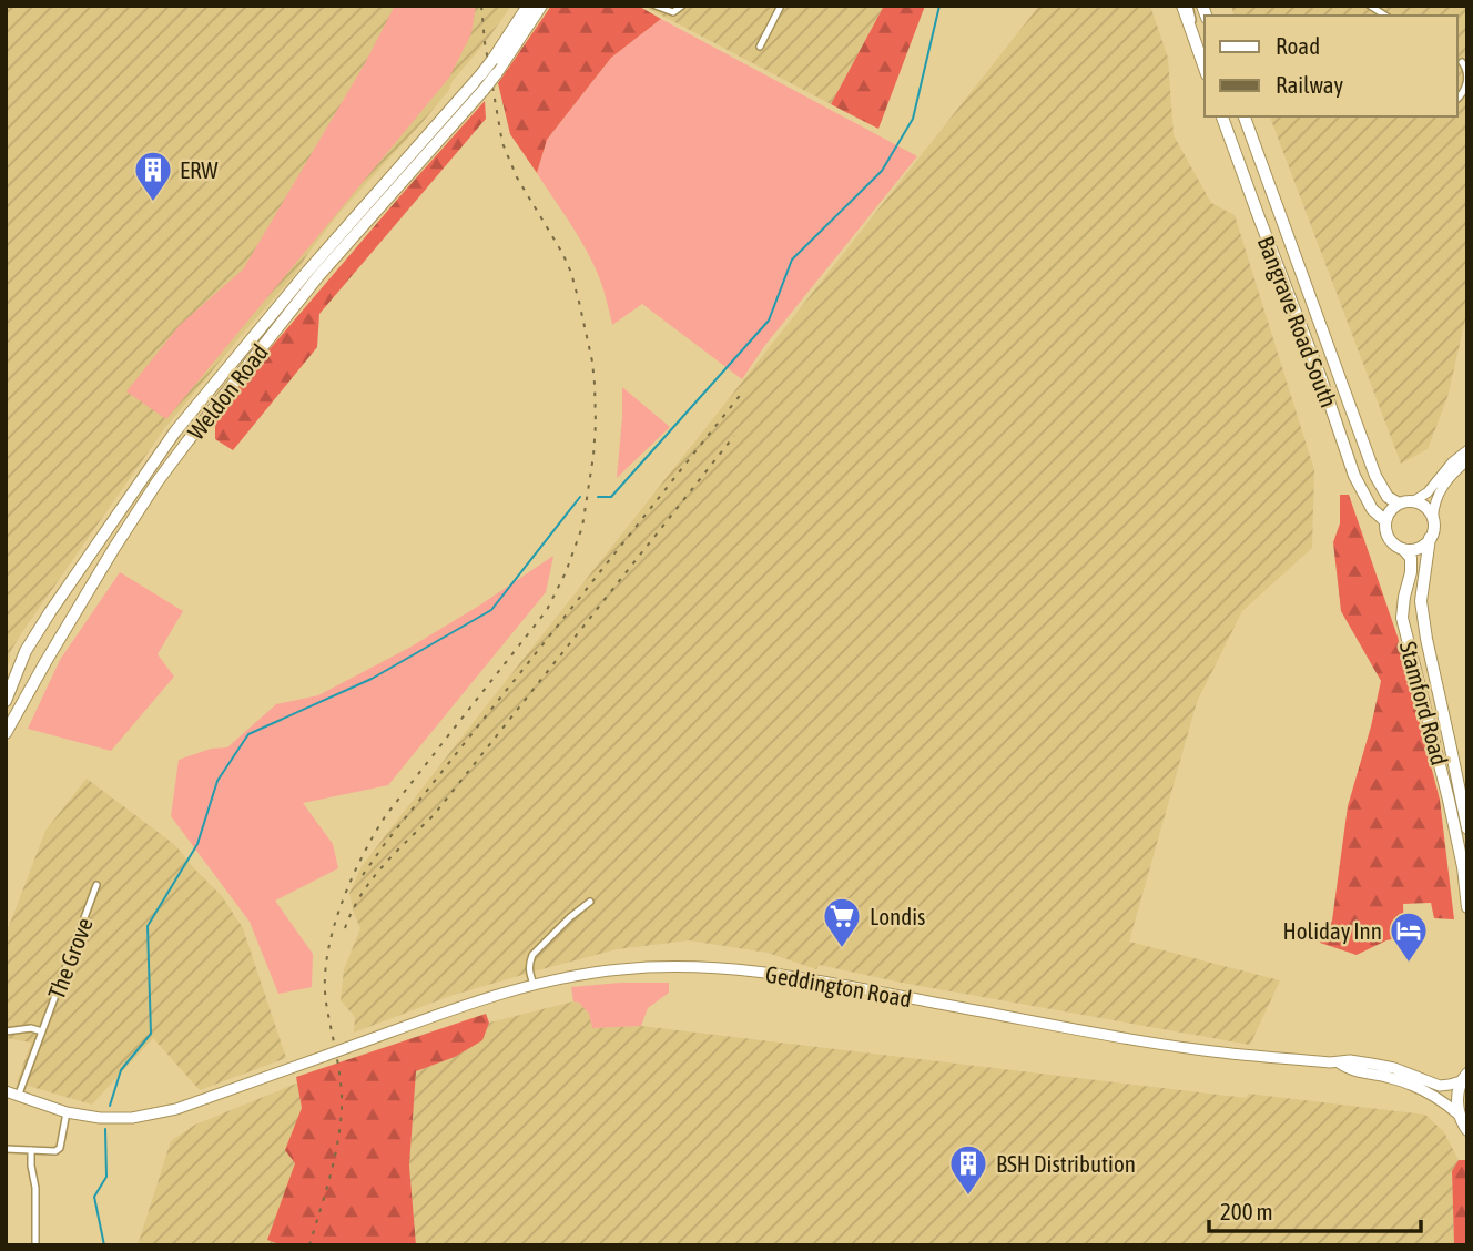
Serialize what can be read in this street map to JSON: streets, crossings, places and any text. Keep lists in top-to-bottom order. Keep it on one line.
{"streets":{"highway":["Bangrave Road South","Weldon Road","Stamford Road"],"main road":["Geddington Road"],"street":["The Grove"]},"crossings":[["Bangrave Road South","Stamford Road"]],"places":{"building":["ERW","BSH Distribution"],"supermarket":["Londis"],"hotel":["Holiday Inn"]},"legend":["Road","Railway"],"scale_bar":"200 m"}
